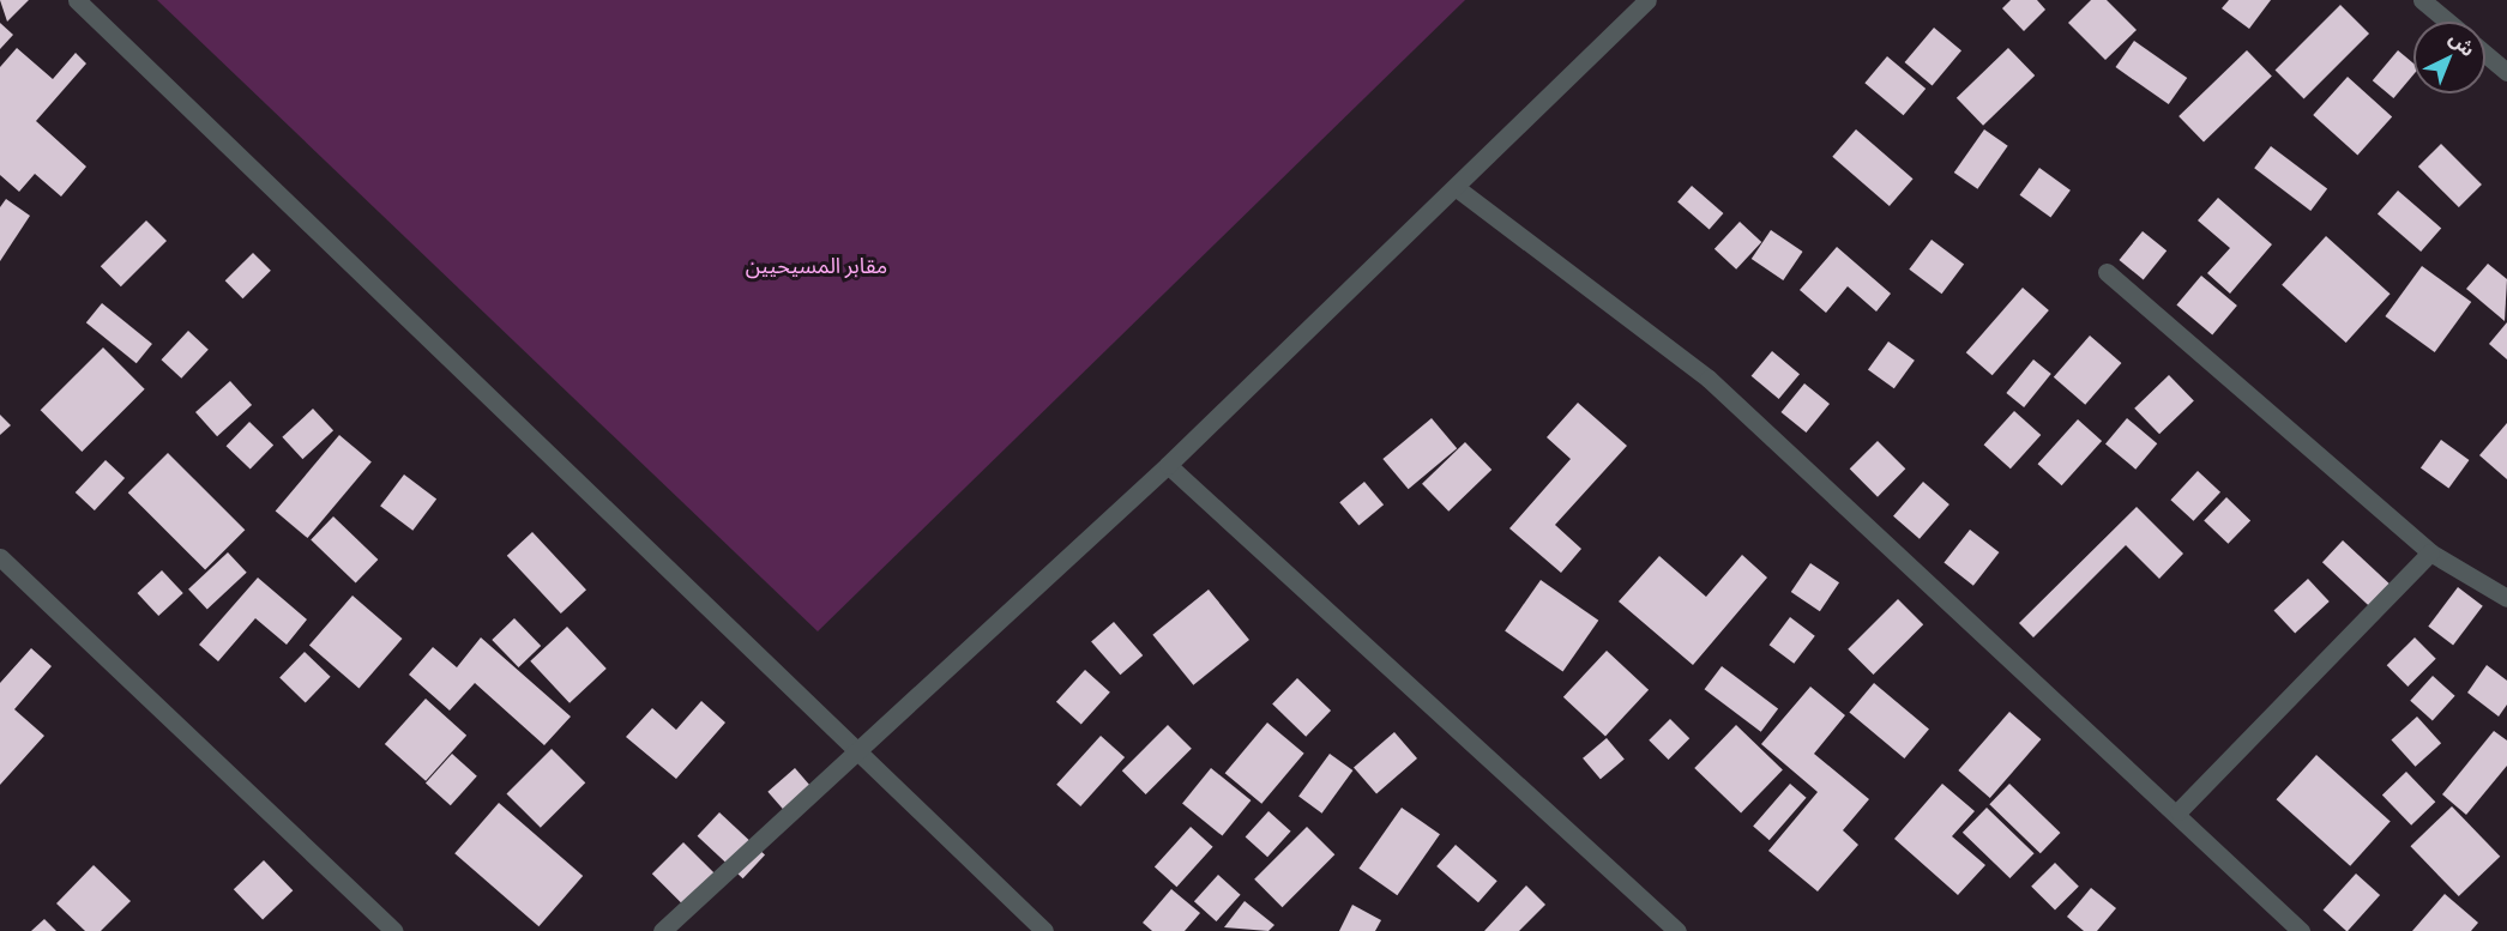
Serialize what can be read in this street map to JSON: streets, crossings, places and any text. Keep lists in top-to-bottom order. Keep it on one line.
{"parks":["مقابر المسيحيين"],"north":"top right"}
